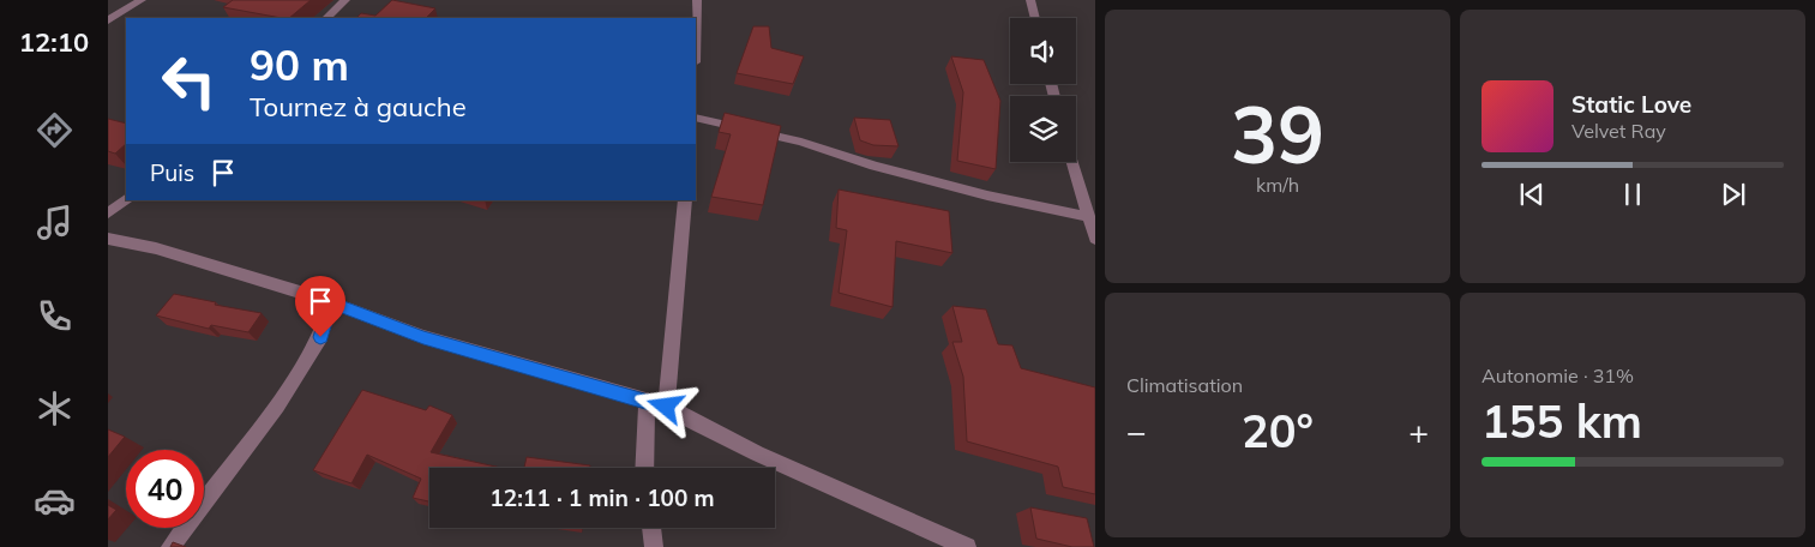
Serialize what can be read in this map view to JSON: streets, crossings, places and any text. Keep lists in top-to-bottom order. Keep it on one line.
{"page":{"tabs":"12:10","tile":[["39","km/h"],"Climatisation",["Autonomie · 31%","155 km"]],"turn":["90 m","Tournez à gauche"],"song":["Static Love","Velvet Ray"],"then":"Puis","heat":["−","20°","+"],"limit":"40","trip":"12:11 · 1 min · 100 m"}}
